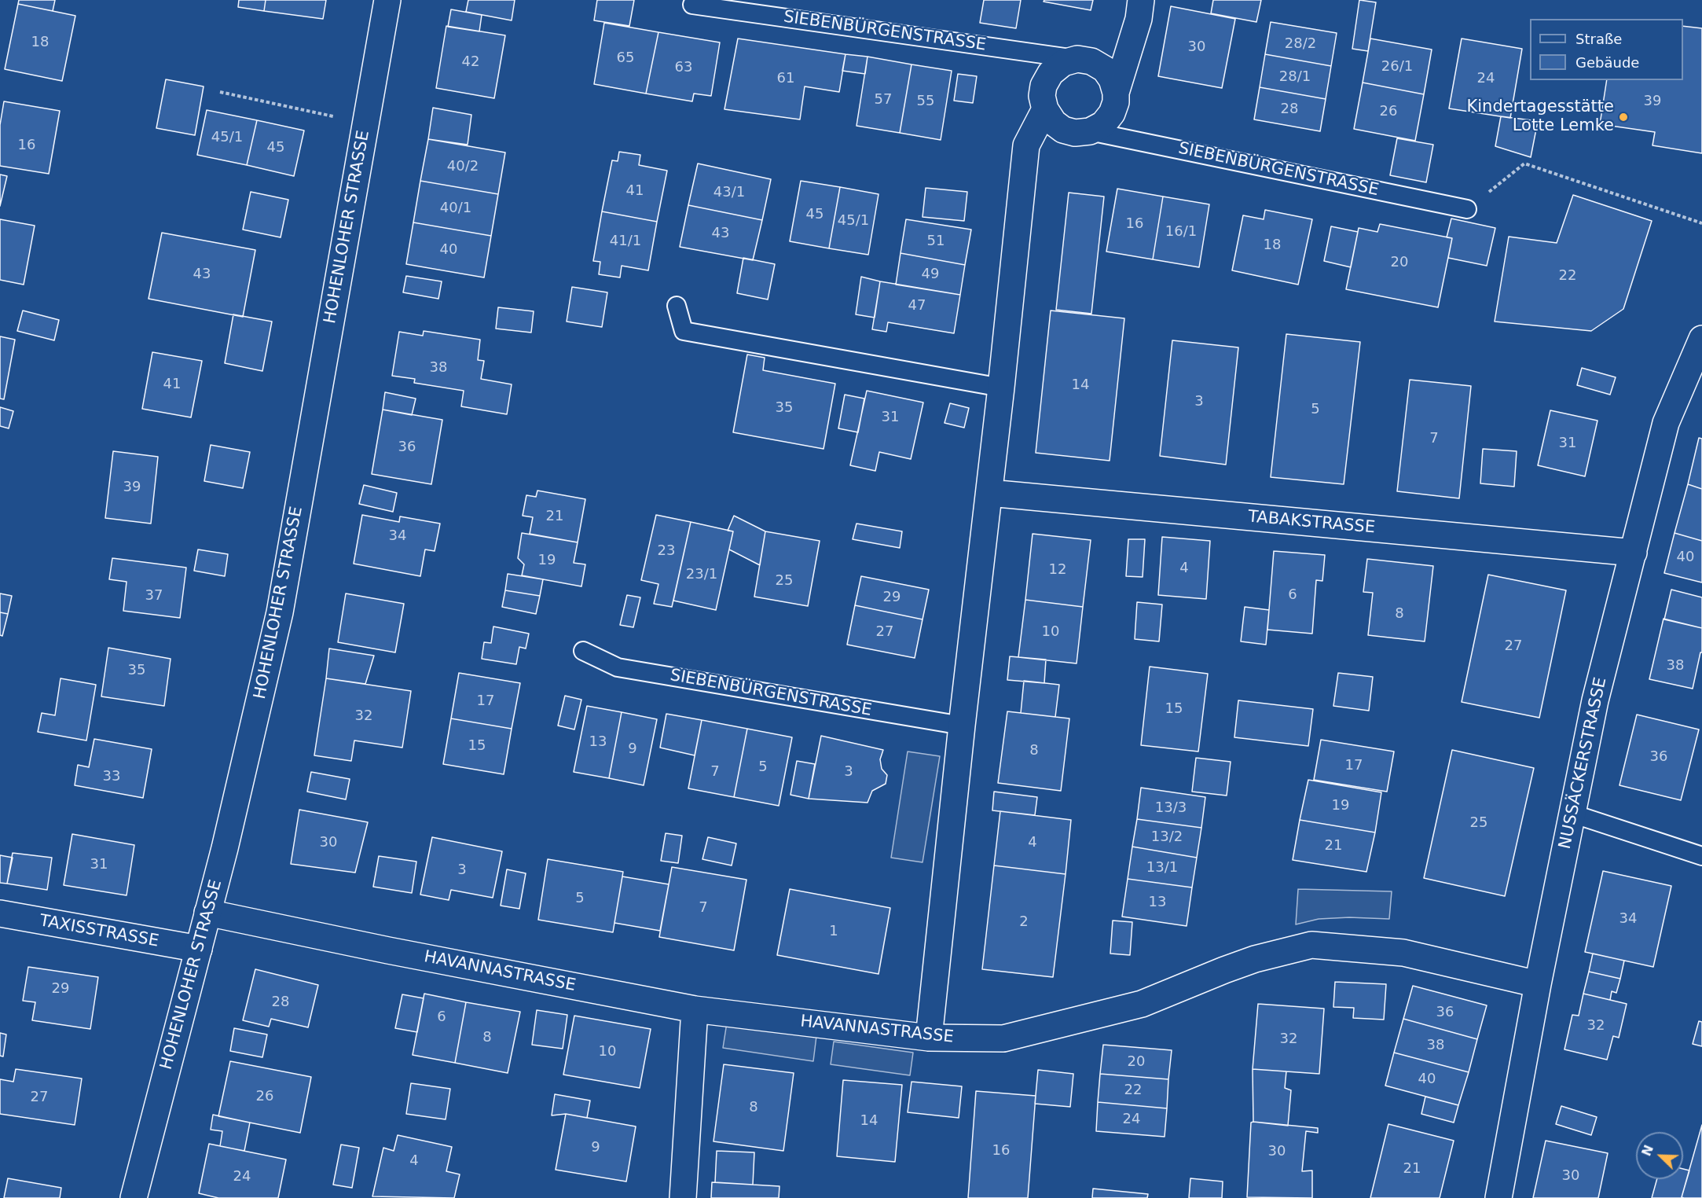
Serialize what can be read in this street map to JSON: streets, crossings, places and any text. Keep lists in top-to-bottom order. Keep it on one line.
{"streets":{"street":["SIEBENBÜRGENSTRASSE","HOHENLOHER STRASSE","TABAKSTRASSE","NUSSÄCKERSTRASSE","TAXISSTRASSE","HAVANNASTRASSE"]},"crossings":[["HOHENLOHER STRASSE","TAXISSTRASSE"],["HOHENLOHER STRASSE","HAVANNASTRASSE"],["TABAKSTRASSE","NUSSÄCKERSTRASSE"],["NUSSÄCKERSTRASSE","HAVANNASTRASSE"]],"places":["Kindertagesstätte Lotte Lemke"],"house_numbers":["18","28/2","30","65","42","26/1","63","28/1","61","24","57","55","39","28","26","45/1","16","45","40/2","41","43/1","40/1","45","45/1","16","16/1","43","41/1","51","18","40","20","43","49","22","47","38","41","14","3","35","5","31","7","31","36","39","21","34","23","40","19","4","12","23/1","25","6","37","29","8","27","10","27","38","35","17","15","32","13","15","9","8","36","17","5","7","3","33","19","13/3","25","13/2","30","4","21","31","13/1","3","5","13","7","34","2","1","29","28","36","6","32","8","32","38","10","20","40","22","26","27","8","24","14","9","16","30","4","21","30","24"],"legend":["Straße","Gebäude"],"north":"top left"}
